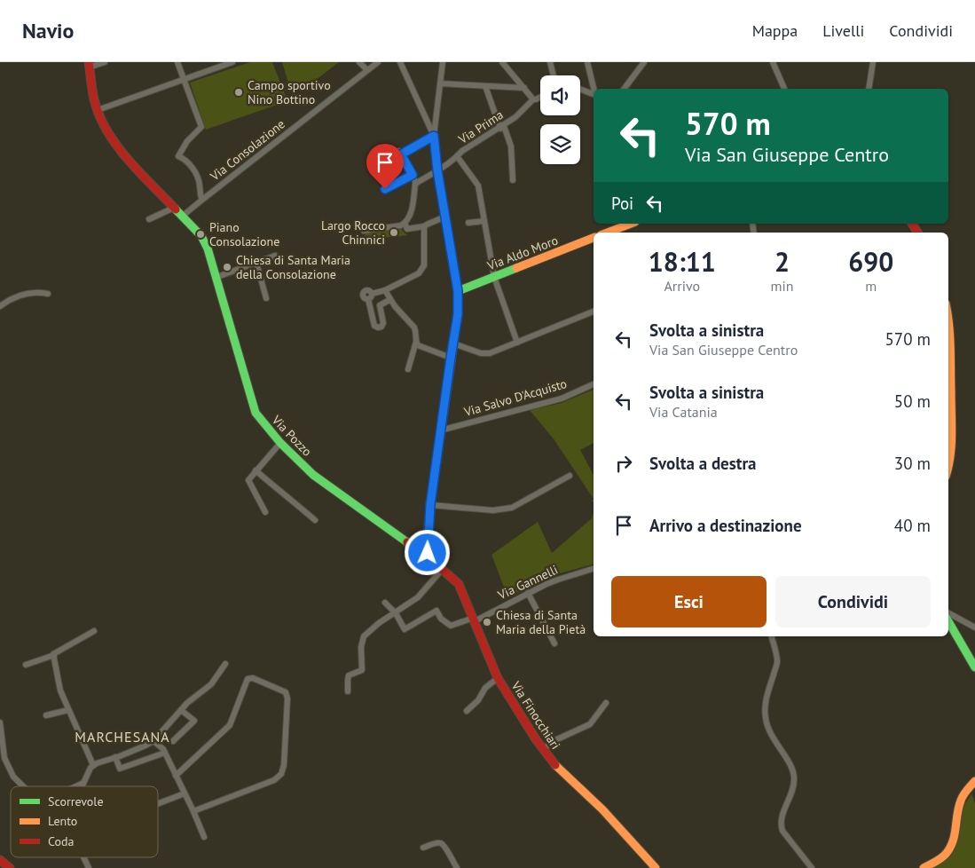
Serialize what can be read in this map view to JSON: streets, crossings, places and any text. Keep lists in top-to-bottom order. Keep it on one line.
{"streets":{"street":["Via Prima","Via Consolazione","Via Aldo Moro","Via Salvo D'Acquisto","Via Pozzo","Via Gannelli","Via Finocchiari"]},"crossings":[["Via Pozzo","Via Finocchiari"],["Via Gannelli","Via Finocchiari"]],"districts":["MARCHESANA"],"places":["Campo sportivo Nino Bottino","Largo Rocco Chinnici","Piano Consolazione","Chiesa di Santa Maria della Consolazione","Chiesa di Santa Maria della Pietà"],"legend":["Scorrevole","Lento","Coda"],"page":{"header":"Navio","nav":["Mappa","Livelli","Condividi"],"turn":["570 m","Via San Giuseppe Centro"],"then":"Poi","eta":["18:11","Arrivo","2","min","690","m"],"list":[{"name":"Svolta a sinistra","note":"Via San Giuseppe Centro","value":"570 m"},{"name":"Svolta a sinistra","note":"Via Catania","value":"50 m"},{"name":"Svolta a destra","value":"30 m"},{"name":"Arrivo a destinazione","value":"40 m"}],"buttons":["Esci","Condividi"]}}
